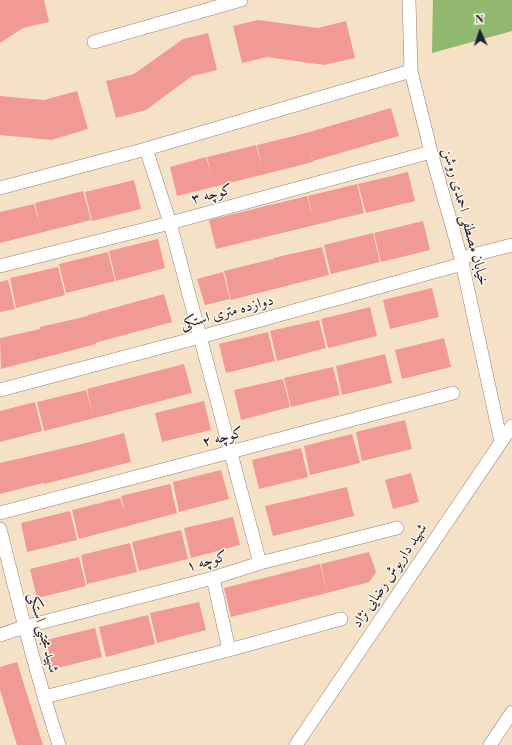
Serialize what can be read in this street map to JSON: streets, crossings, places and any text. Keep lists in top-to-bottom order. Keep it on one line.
{"streets":{"street":["کوچه ۳","خیابان مصطفی احمدی روشن","دوازده متری استکی","کوچه ۲","کوچه ۱","شهید داریوش رضایی نژاد","شهید مجتبی استکی"]},"crossings":[["کوچه ۳","خیابان مصطفی احمدی روشن"],["خیابان مصطفی احمدی روشن","دوازده متری استکی"],["خیابان مصطفی احمدی روشن","شهید داریوش رضایی نژاد"],["کوچه ۱","شهید مجتبی استکی"]],"north":"top"}
